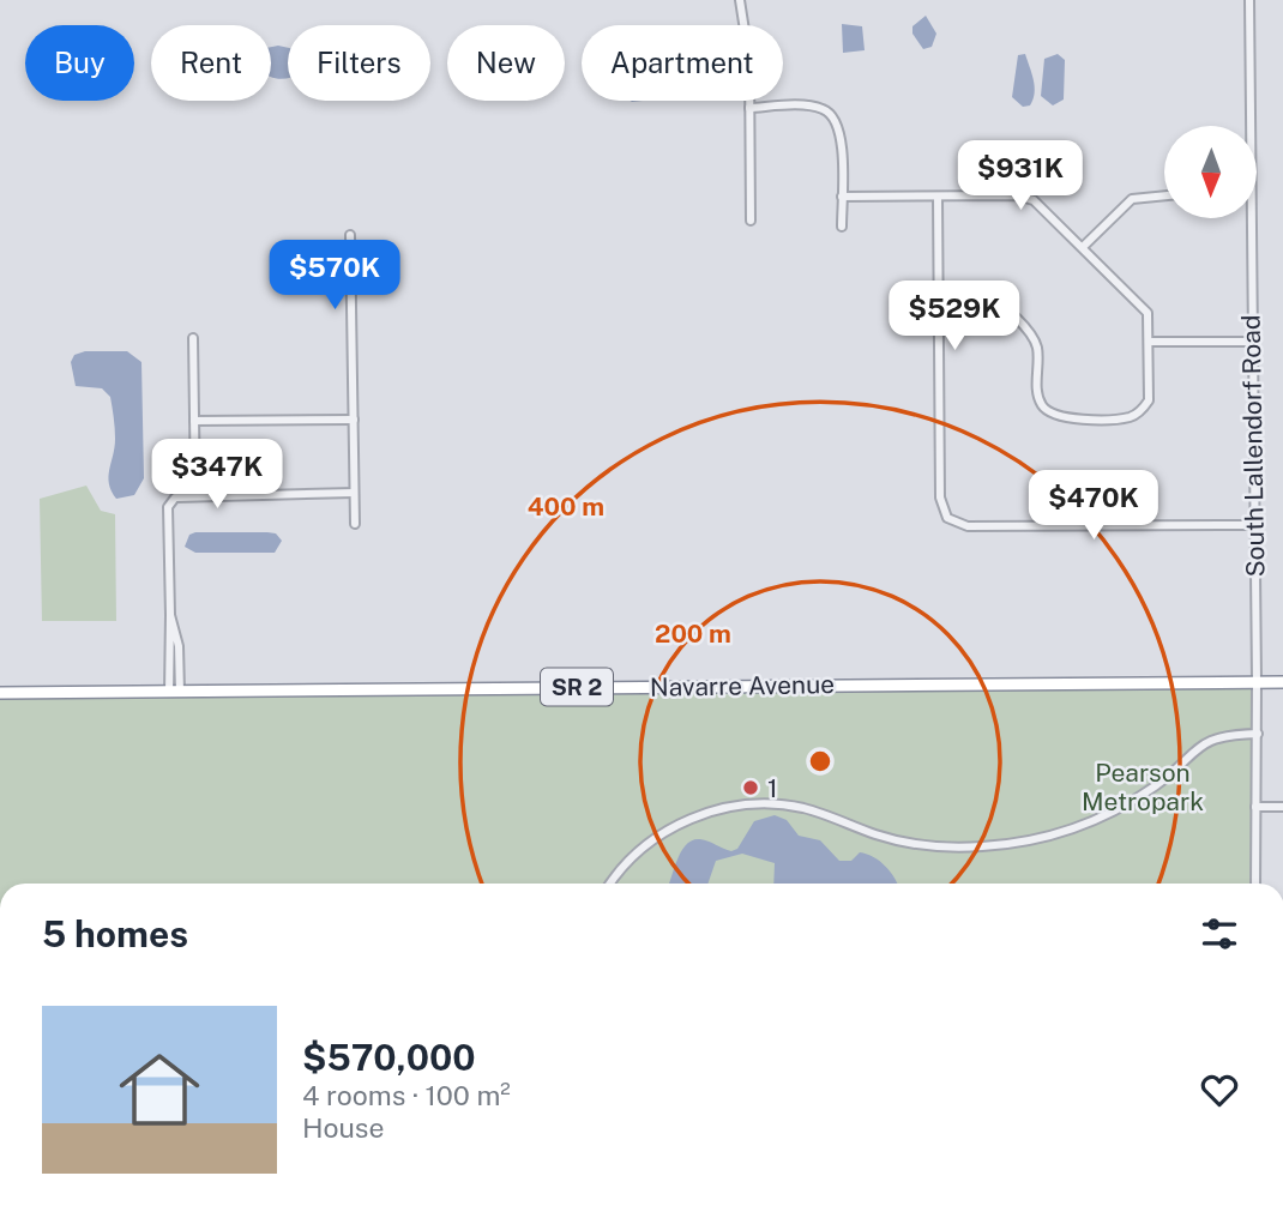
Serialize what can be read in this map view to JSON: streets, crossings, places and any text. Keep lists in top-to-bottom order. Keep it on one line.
{"streets":{"highway":["Navarre Avenue","SR 2"],"street":["South Lallendorf Road"]},"crossings":[["South Lallendorf Road","Navarre Avenue"]],"parks":["Pearson Metropark"],"places":["1"],"north":"bottom","page":{"chip":["Buy","Rent","Filters","New","Apartment"],"price":["$931K","$570K","$529K","$347K","$470K"],"heading":"5 homes","list":[{"name":"$570,000","note":"4 rooms · 100 m² · House"}]},"rings":["400 m","200 m"]}
